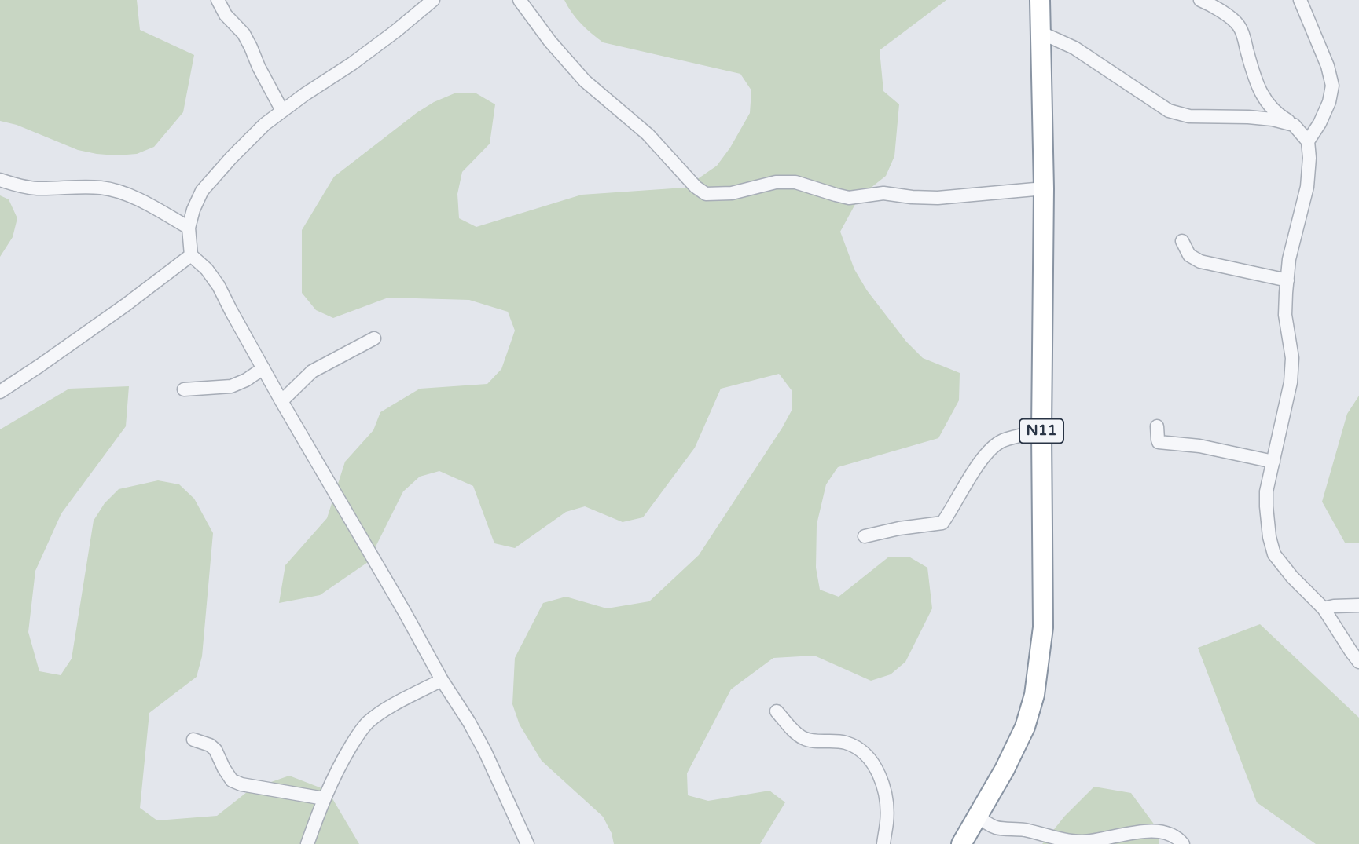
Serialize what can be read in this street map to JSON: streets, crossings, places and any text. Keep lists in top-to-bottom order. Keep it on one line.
{"streets":{"highway":["N11"]}}
